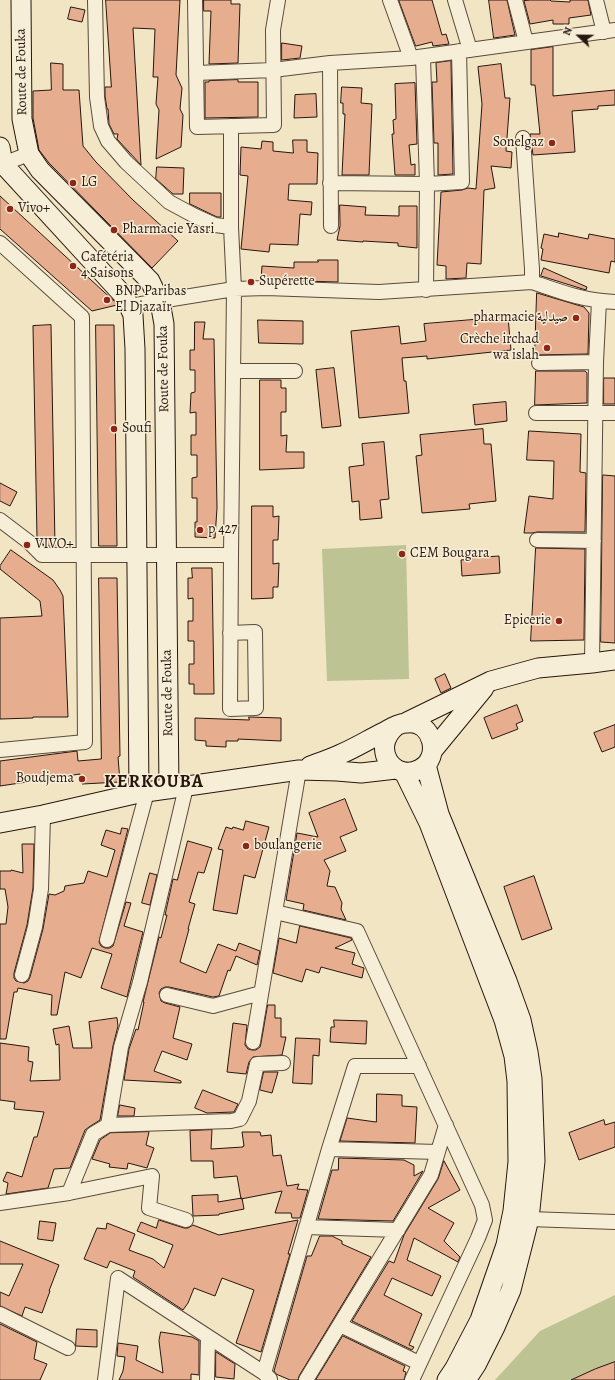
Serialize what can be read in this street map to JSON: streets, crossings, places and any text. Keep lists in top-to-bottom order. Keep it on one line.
{"streets":{"main road":["Route de Fouka"]},"districts":["KERKOUBA"],"places":["Sonelgaz","LG","Vivo+","Pharmacie Yasri","Cafétéria 4 Saisons","Supérette","BNP Paribas El Djazaïr","pharmacie صيدلية","Crèche irchad wa islah","Soufi","p 427","VIVO+","CEM Bougara","Epicerie","Boudjema","boulangerie"],"north":"left"}
